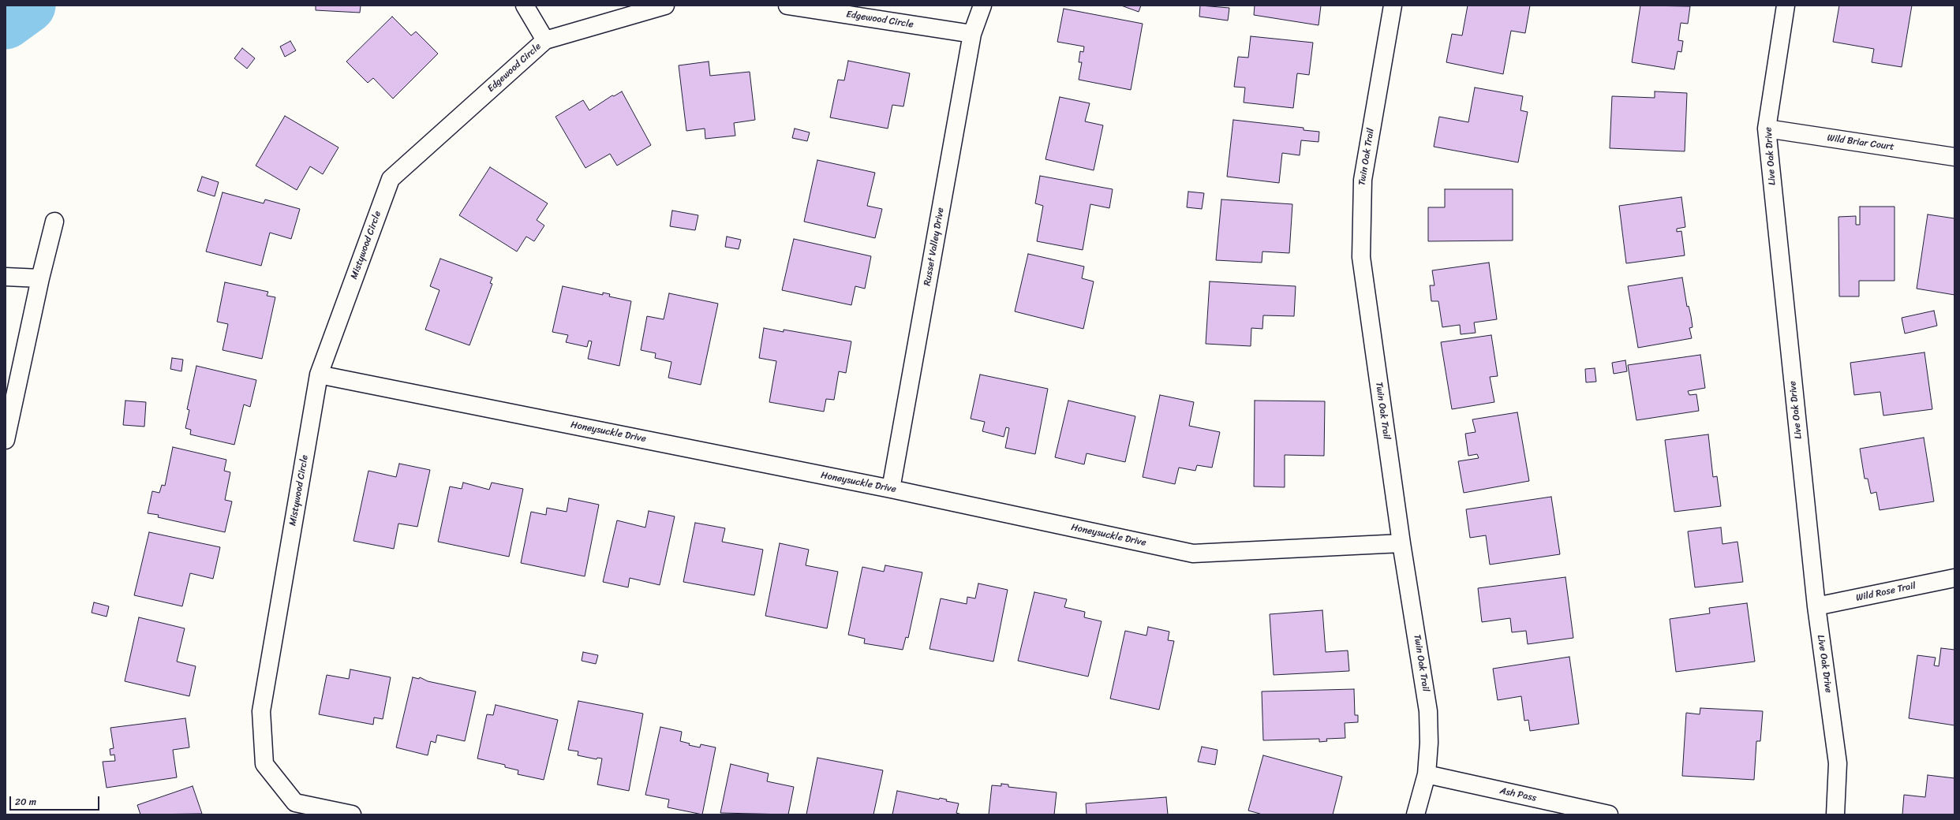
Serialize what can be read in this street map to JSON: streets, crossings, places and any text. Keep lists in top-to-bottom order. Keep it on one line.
{"streets":{"street":["Edgewood Circle","Wild Briar Court","Live Oak Drive","Twin Oak Trail","Mistywood Circle","Russet Valley Drive","Honeysuckle Drive","Wild Rose Trail","Ash Pass"]},"crossings":[["Edgewood Circle","Mistywood Circle"],["Edgewood Circle","Russet Valley Drive"],["Wild Briar Court","Live Oak Drive"],["Live Oak Drive","Wild Rose Trail"],["Twin Oak Trail","Honeysuckle Drive"],["Twin Oak Trail","Ash Pass"],["Mistywood Circle","Honeysuckle Drive"],["Russet Valley Drive","Honeysuckle Drive"]],"scale_bar":"20 m"}
